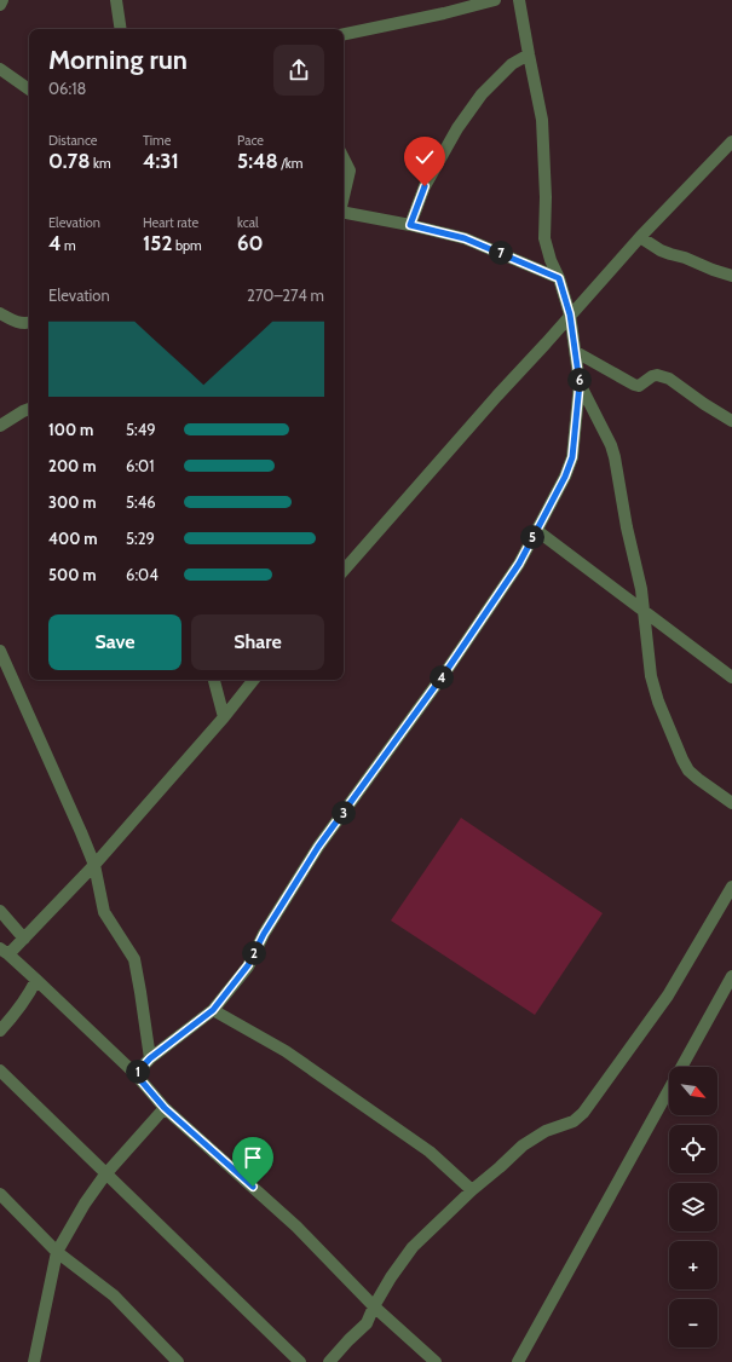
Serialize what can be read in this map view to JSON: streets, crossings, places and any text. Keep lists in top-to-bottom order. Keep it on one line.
{"north":"bottom right","page":{"heading":["Morning run","06:18"],"stats":[["Distance","0.78 km"],["Time","4:31"],["Pace","5:48 /km"],["Elevation","4 m"],["Heart rate","152 bpm"],["kcal","60"]],"pins":["7","6","5","4","3","2","1"],"chart":["Elevation","270–274 m"],"list":[{"name":"100 m","note":"5:49"},{"name":"200 m","note":"6:01"},{"name":"300 m","note":"5:46"},{"name":"400 m","note":"5:29"},{"name":"500 m","note":"6:04"}],"buttons":["Save","Share"],"map_buttons":["+","−"]}}
